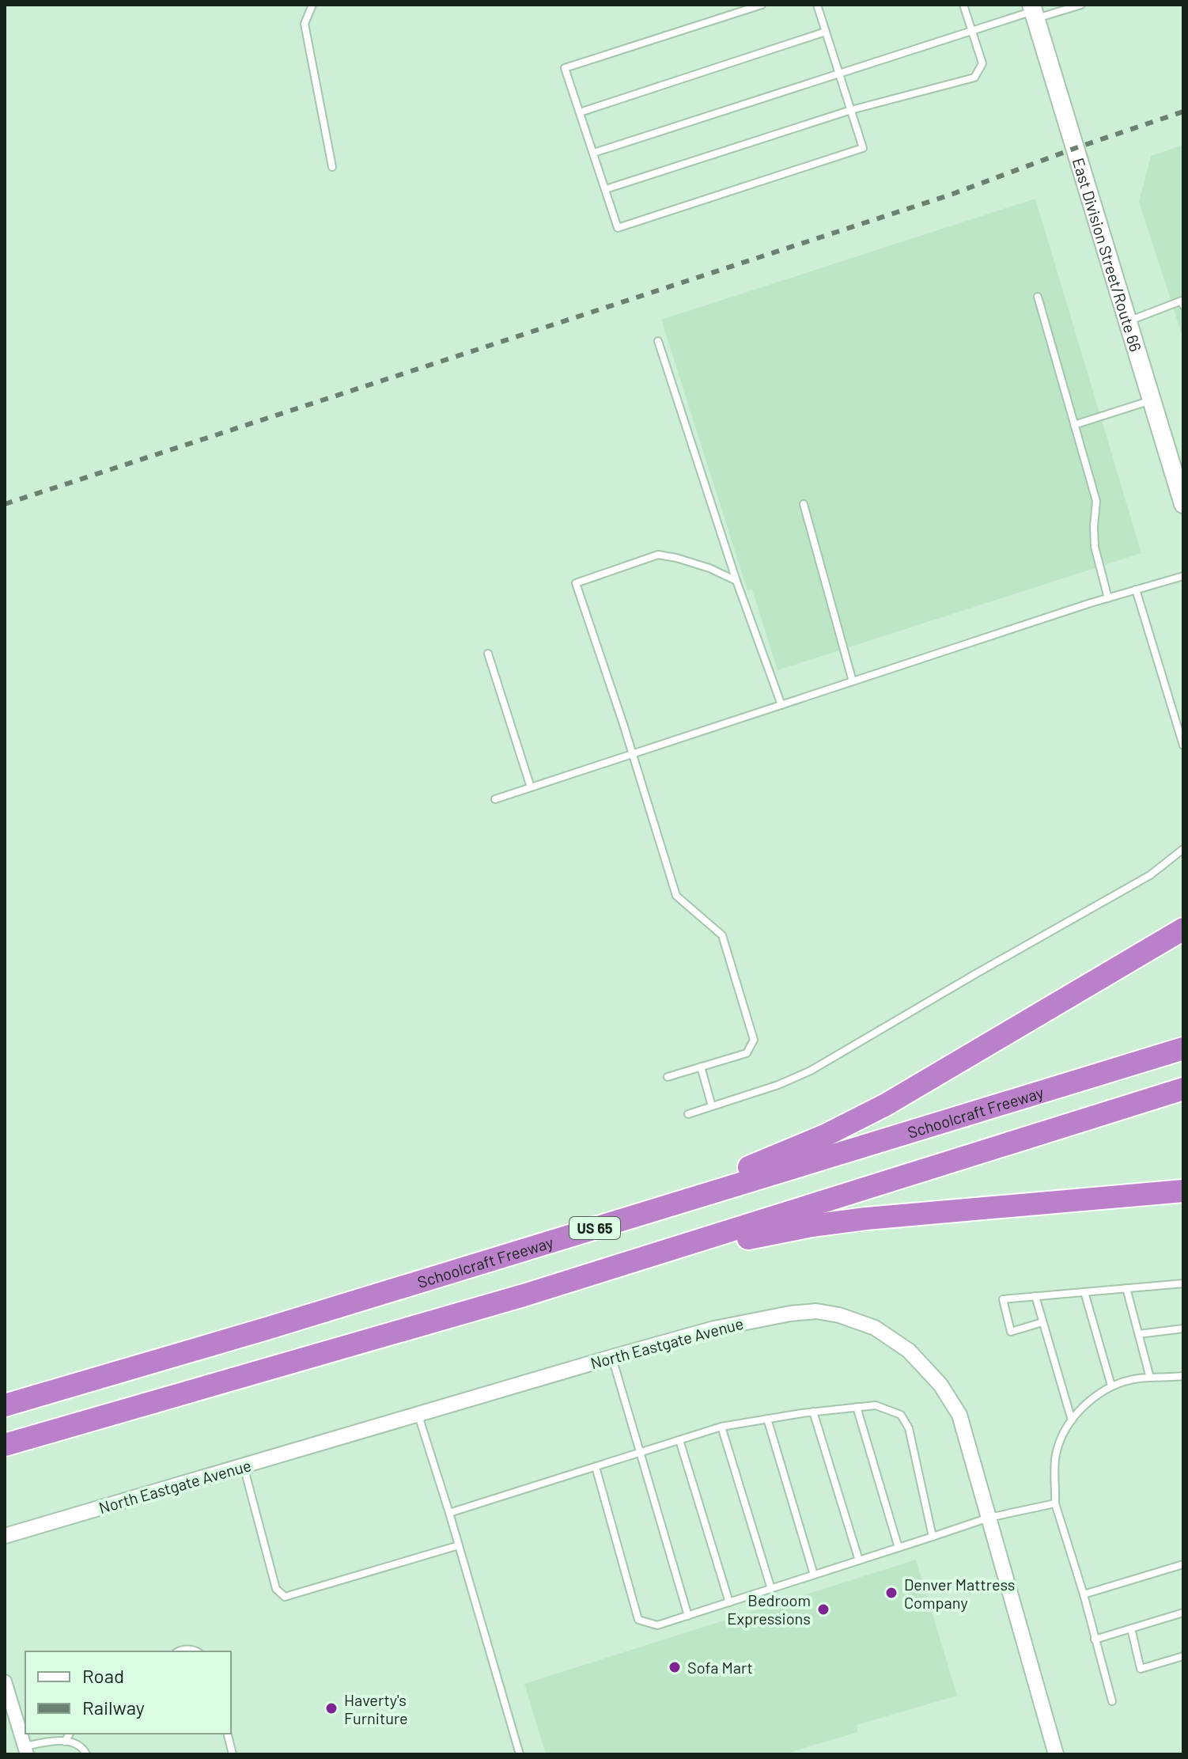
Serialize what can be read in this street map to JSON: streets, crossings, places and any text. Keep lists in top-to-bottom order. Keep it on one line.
{"streets":{"highway":["Schoolcraft Freeway","US 65"],"main road":["East Division Street/Route 66"],"street":["North Eastgate Avenue"]},"places":["Denver Mattress Company","Bedroom Expressions","Sofa Mart","Haverty's Furniture"],"legend":["Road","Railway"]}
